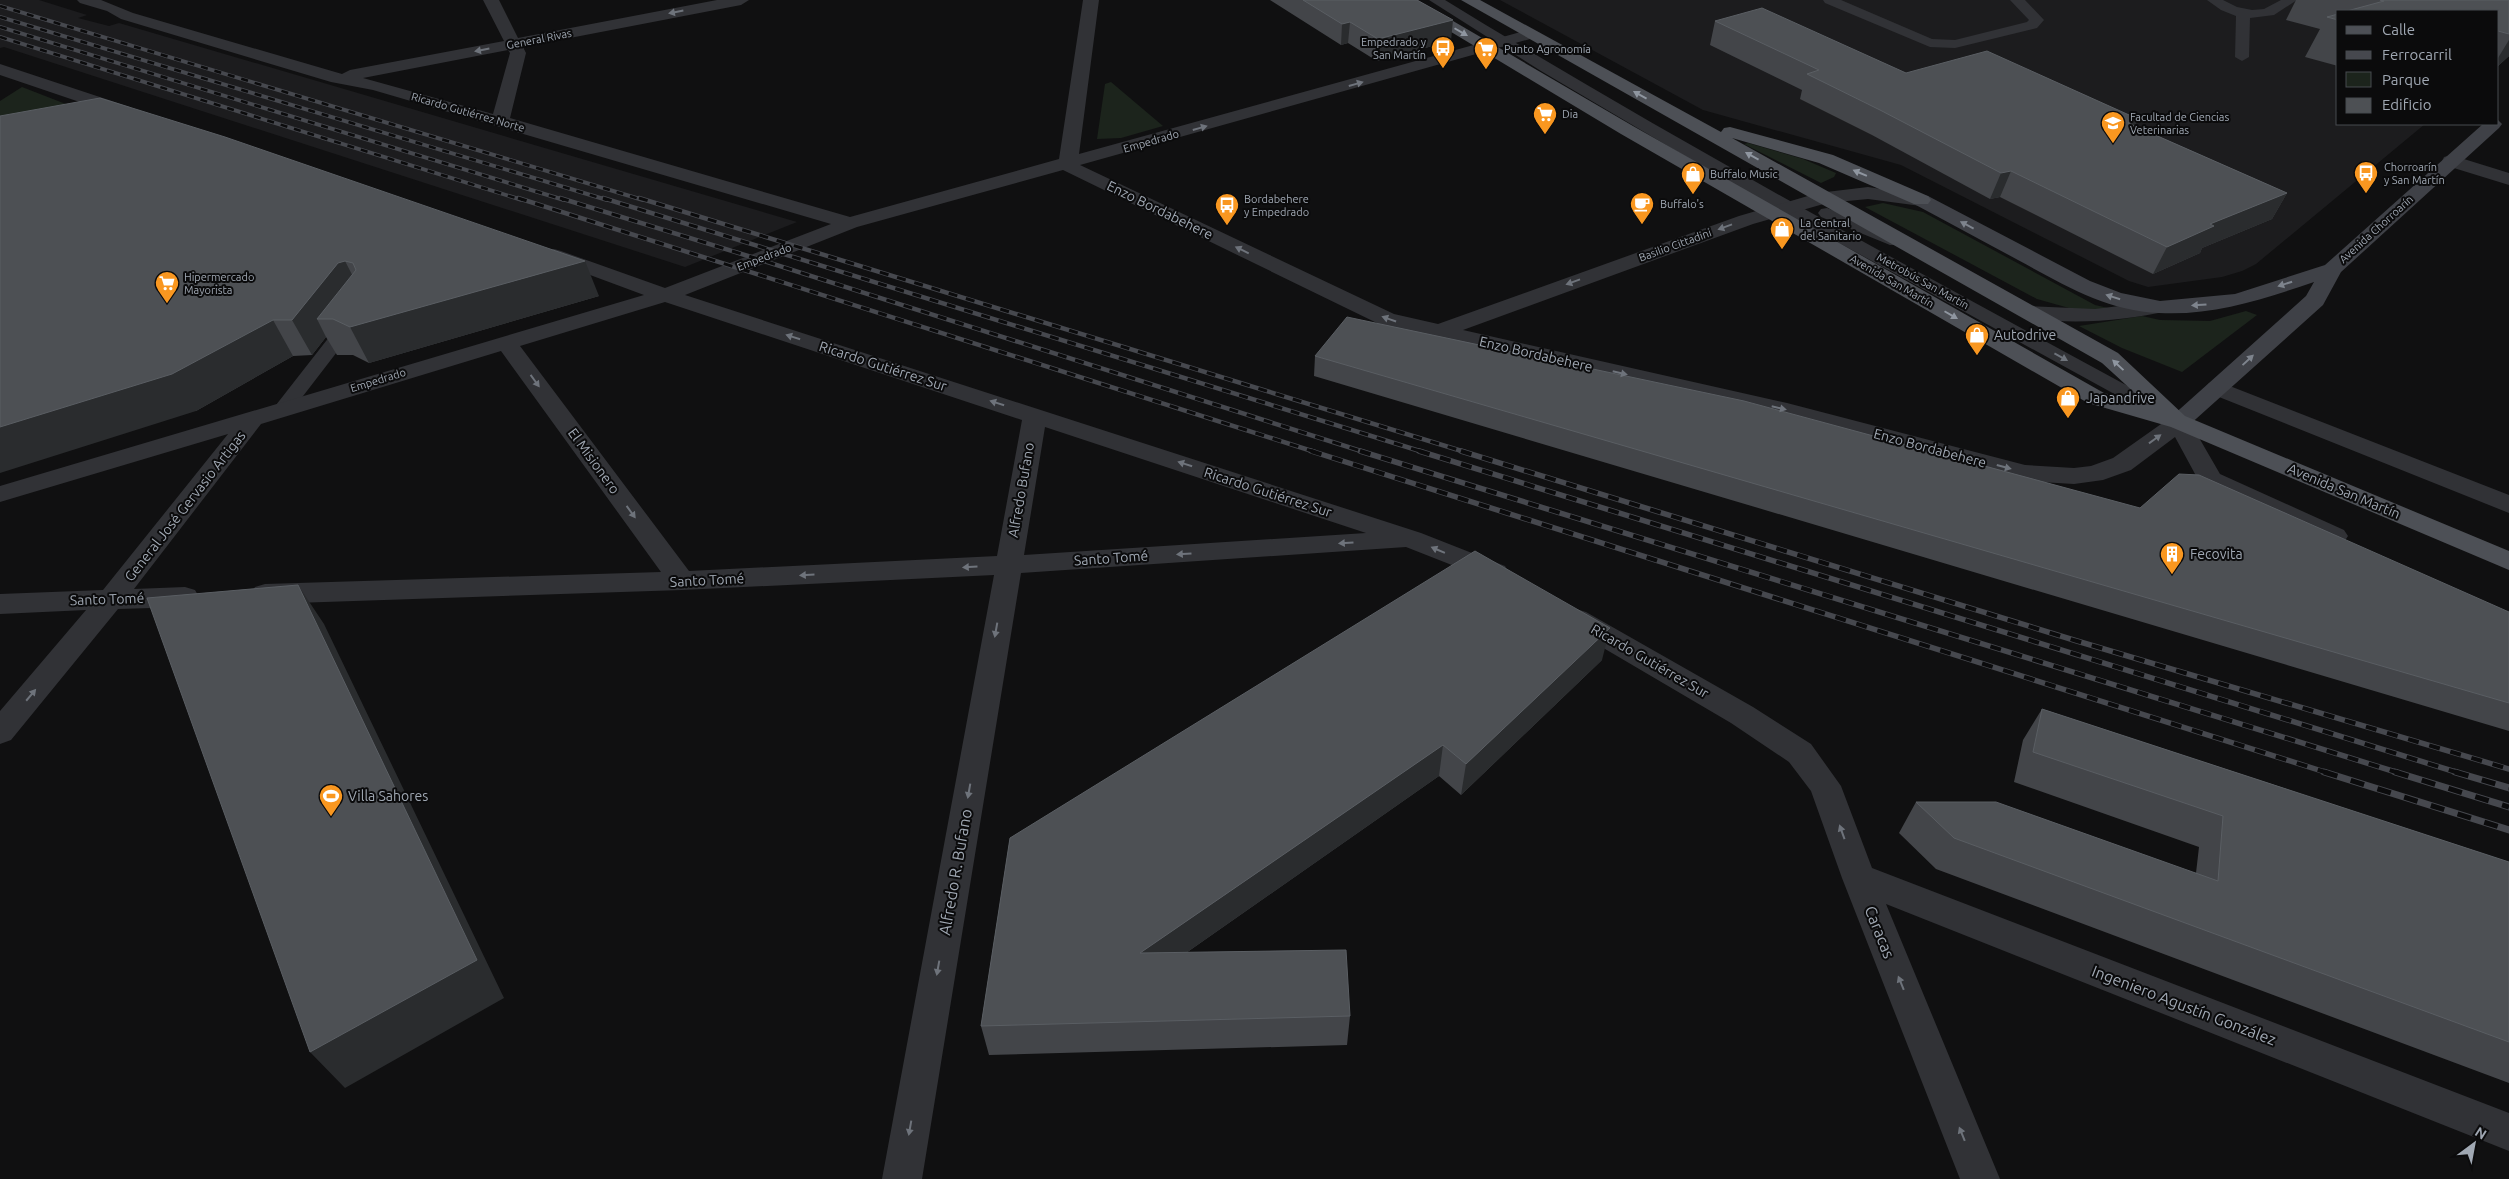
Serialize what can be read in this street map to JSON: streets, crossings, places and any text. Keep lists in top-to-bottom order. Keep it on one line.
{"streets":{"main road":["Avenida Chorroarín","Avenida San Martín"],"street":["General Rivas","Ricardo Gutiérrez Norte","Empedrado","Enzo Bordabehere","Basilio Cittadini","Ricardo Gutiérrez Sur","El Misionero","Alfredo Bufano","General José Gervasio Artigas","Santo Tomé","Alfredo R. Bufano","Caracas","Ingeniero Agustín González"],"lane":["Metrobús San Martín"]},"crossings":[["General Rivas","Ricardo Gutiérrez Norte"],["Ricardo Gutiérrez Norte","Empedrado"],["Empedrado","Enzo Bordabehere"],["Empedrado","Avenida San Martín"],["Empedrado","Metrobús San Martín"],["Empedrado","Ricardo Gutiérrez Sur"],["Empedrado","El Misionero"],["Empedrado","General José Gervasio Artigas"],["Enzo Bordabehere","Avenida Chorroarín"],["Enzo Bordabehere","Basilio Cittadini"],["Enzo Bordabehere","Avenida San Martín"],["Avenida Chorroarín","Avenida San Martín"],["Basilio Cittadini","Avenida San Martín"],["Basilio Cittadini","Metrobús San Martín"],["Avenida San Martín","Metrobús San Martín"],["Ricardo Gutiérrez Sur","Alfredo Bufano"],["Ricardo Gutiérrez Sur","Santo Tomé"],["Ricardo Gutiérrez Sur","Caracas"],["El Misionero","Santo Tomé"],["Alfredo Bufano","Santo Tomé"],["Alfredo Bufano","Alfredo R. Bufano"],["General José Gervasio Artigas","Santo Tomé"],["Santo Tomé","Alfredo R. Bufano"],["Caracas","Ingeniero Agustín González"]],"one_way":["General Rivas","Avenida Chorroarín","Basilio Cittadini","Ricardo Gutiérrez Sur","El Misionero","General José Gervasio Artigas","Santo Tomé","Alfredo R. Bufano","Caracas"],"places":{"bus stop":["Empedrado y San Martín","Chorroarín y San Martín","Bordabehere y Empedrado"],"supermarket":["Punto Agronomía","Dia","Hipermercado Mayorista"],"school or university":["Facultad de Ciencias Veterinarias"],"shop":["Buffalo Music","La Central del Sanitario","Autodrive","Japandrive"],"cafe":["Buffalo's"],"building":["Fecovita"],"sports":["Villa Sahores"]},"legend":["Calle","Ferrocarril","Parque","Edificio"],"north":"top right"}
